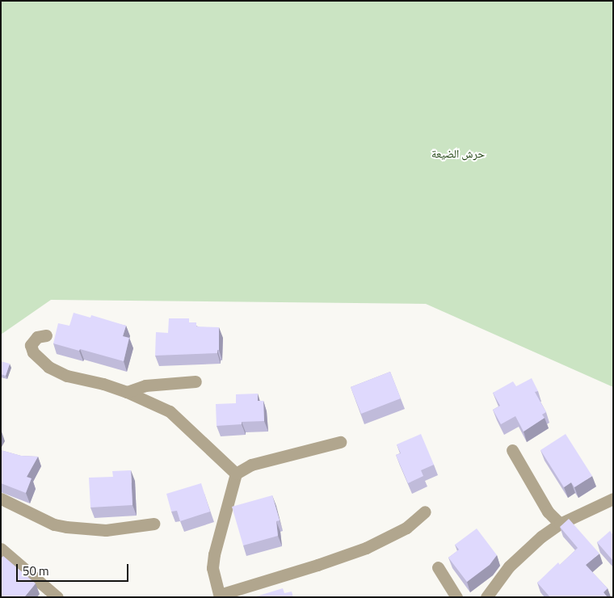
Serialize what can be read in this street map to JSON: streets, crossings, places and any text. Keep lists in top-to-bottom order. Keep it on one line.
{"parks":["حرش الضيعة"],"scale_bar":"50 m"}
